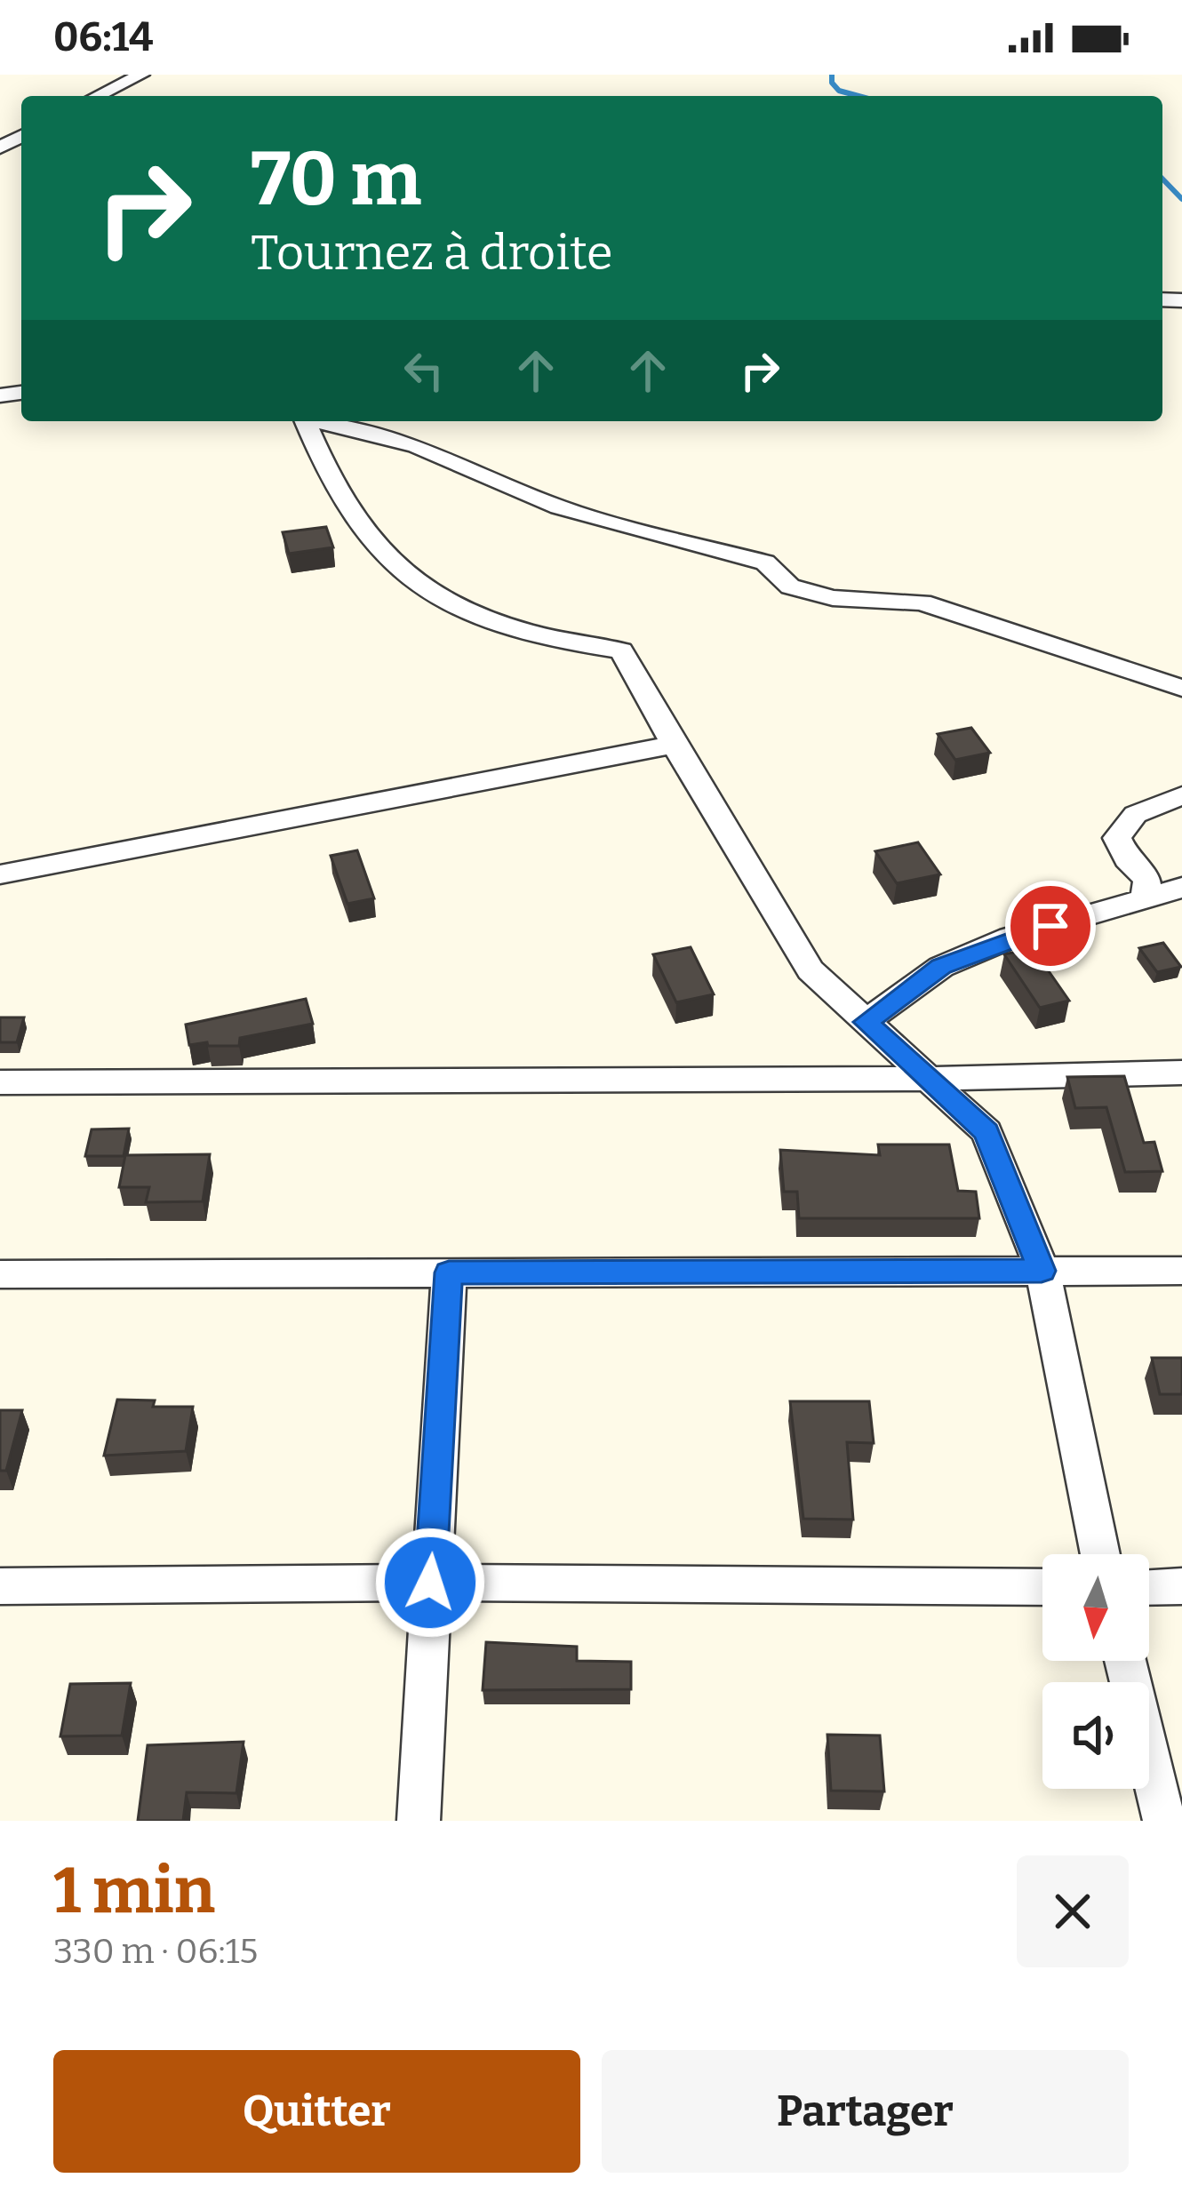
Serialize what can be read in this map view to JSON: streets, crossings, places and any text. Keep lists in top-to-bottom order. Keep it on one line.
{"north":"bottom","page":{"status":"06:14","turn":["70 m","Tournez à droite"],"heading":["1 min","330 m · 06:15"],"buttons":["Quitter","Partager"]}}
